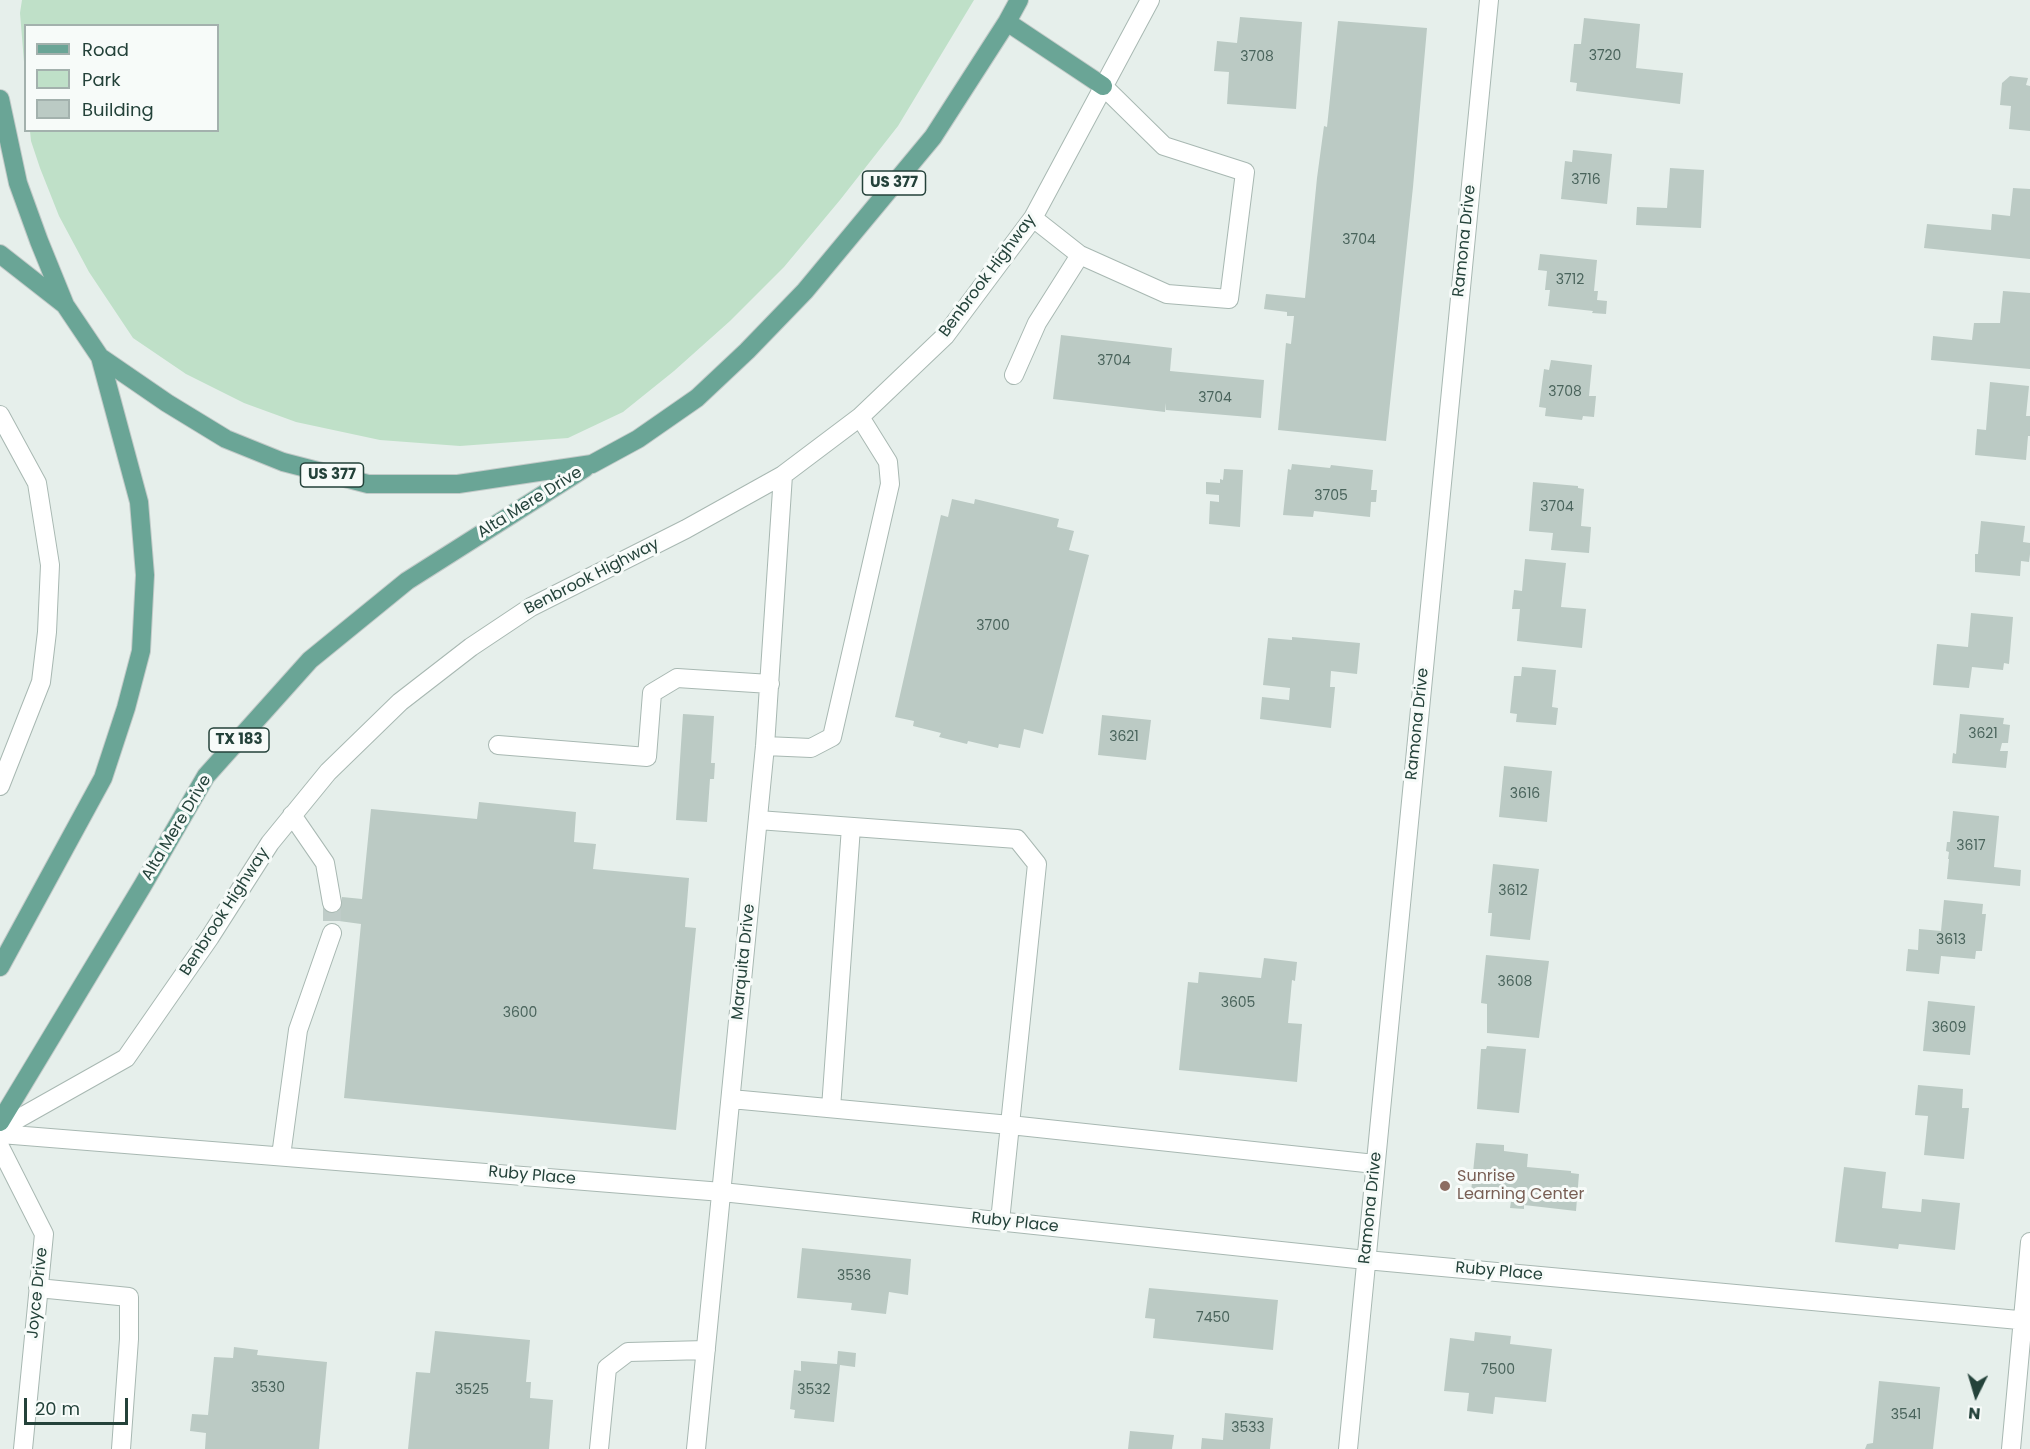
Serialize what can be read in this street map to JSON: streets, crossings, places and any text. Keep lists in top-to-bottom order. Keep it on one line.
{"streets":{"main road":["US 377","Alta Mere Drive","TX 183"],"street":["Ramona Drive","Benbrook Highway","Marquita Drive","Ruby Place","Joyce Drive"]},"crossings":[["US 377","Alta Mere Drive"],["Ramona Drive","Ruby Place"],["Benbrook Highway","Marquita Drive"],["Benbrook Highway","Ruby Place"],["Marquita Drive","Ruby Place"]],"places":["Sunrise Learning Center"],"house_numbers":["3720","3708","3716","3704","3712","3704","3708","3704","3705","3704","3700","3621","3621","3616","3617","3612","3613","3608","3605","3600","3609","3536","7450","7500","3530","3525","3532","3541","3533"],"legend":["Road","Park","Building"],"scale_bar":"20 m","north":"bottom"}
